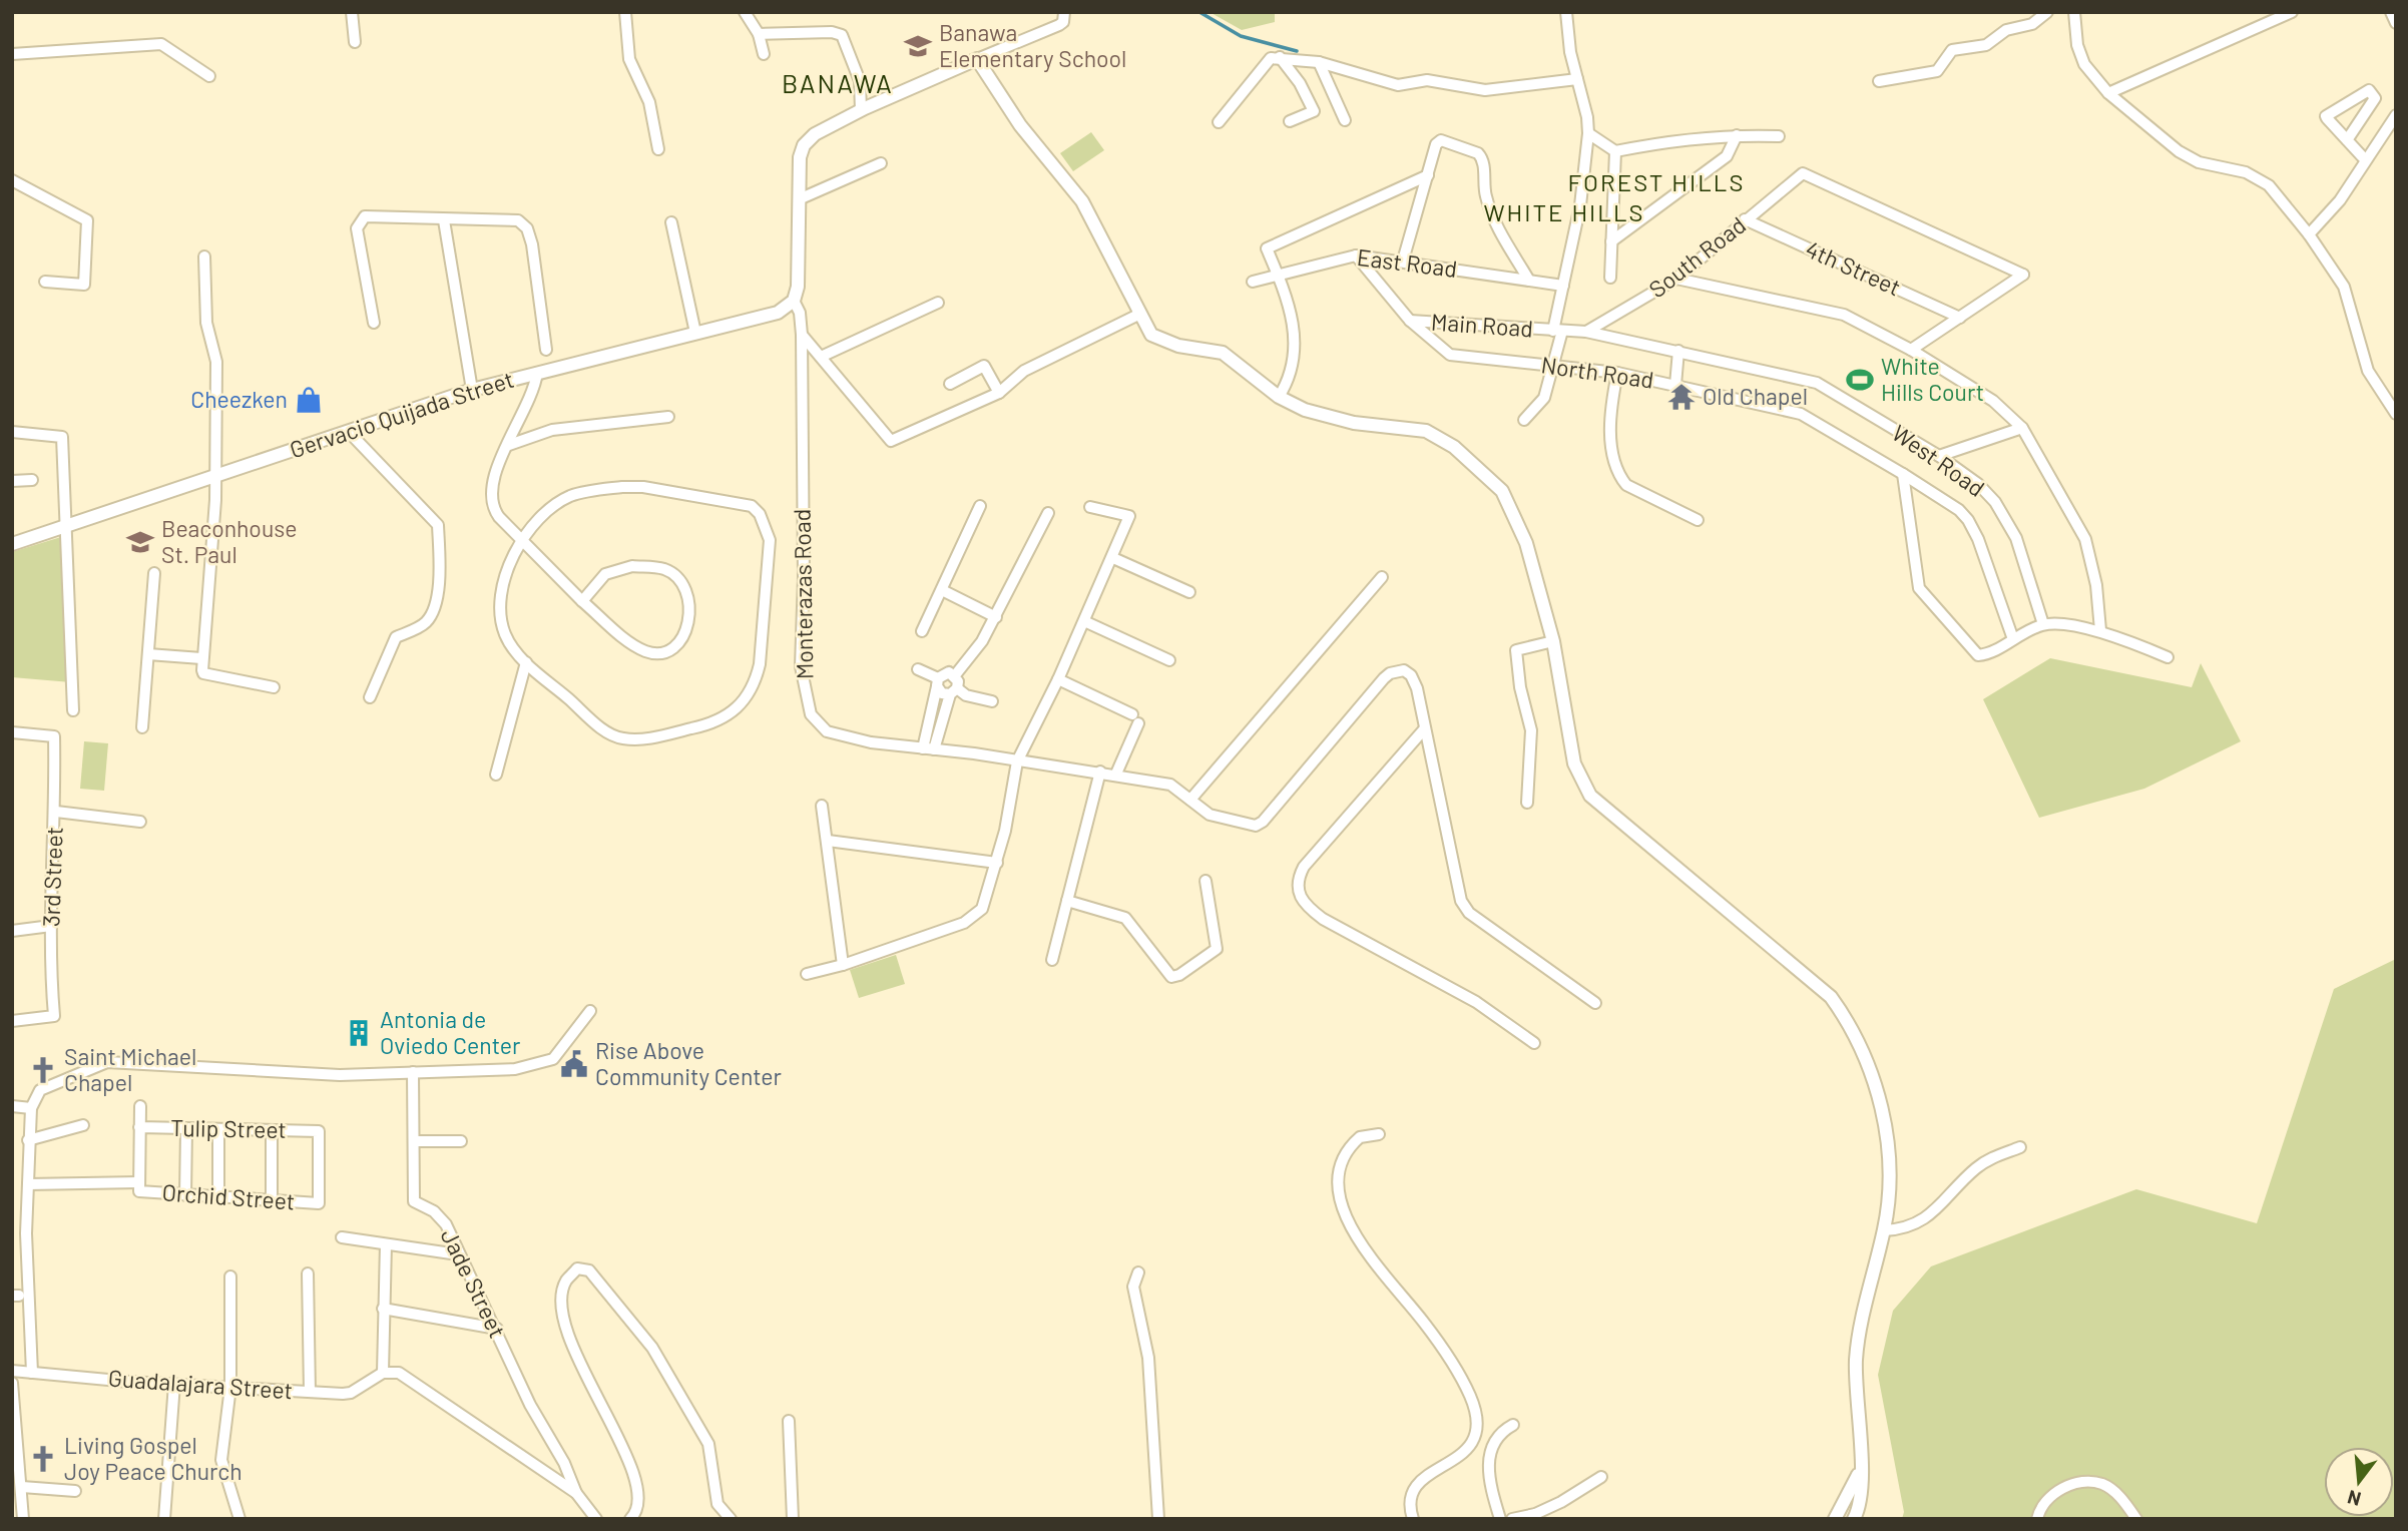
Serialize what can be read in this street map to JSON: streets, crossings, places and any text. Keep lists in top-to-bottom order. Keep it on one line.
{"streets":{"street":["South Road","East Road","4th Street","Main Road","North Road","Gervacio Quijada Street","West Road","Monterazas Road","3rd Street","Tulip Street","Orchid Street","Jade Street","Guadalajara Street"]},"crossings":[["South Road","4th Street"],["South Road","West Road"],["East Road","North Road"],["Main Road","North Road"],["Main Road","West Road"],["Gervacio Quijada Street","Monterazas Road"],["Tulip Street","Orchid Street"]],"districts":["BANAWA","FOREST HILLS","WHITE HILLS"],"places":{"school or university":["Banawa Elementary School","Beaconhouse St. Paul"],"sports":["White Hills Court"],"temple":["Old Chapel"],"shop":["Cheezken"],"building":["Antonia de Oviedo Center"],"public building":["Rise Above Community Center"],"church":["Saint Michael Chapel","Living Gospel Joy Peace Church"]},"north":"bottom"}
